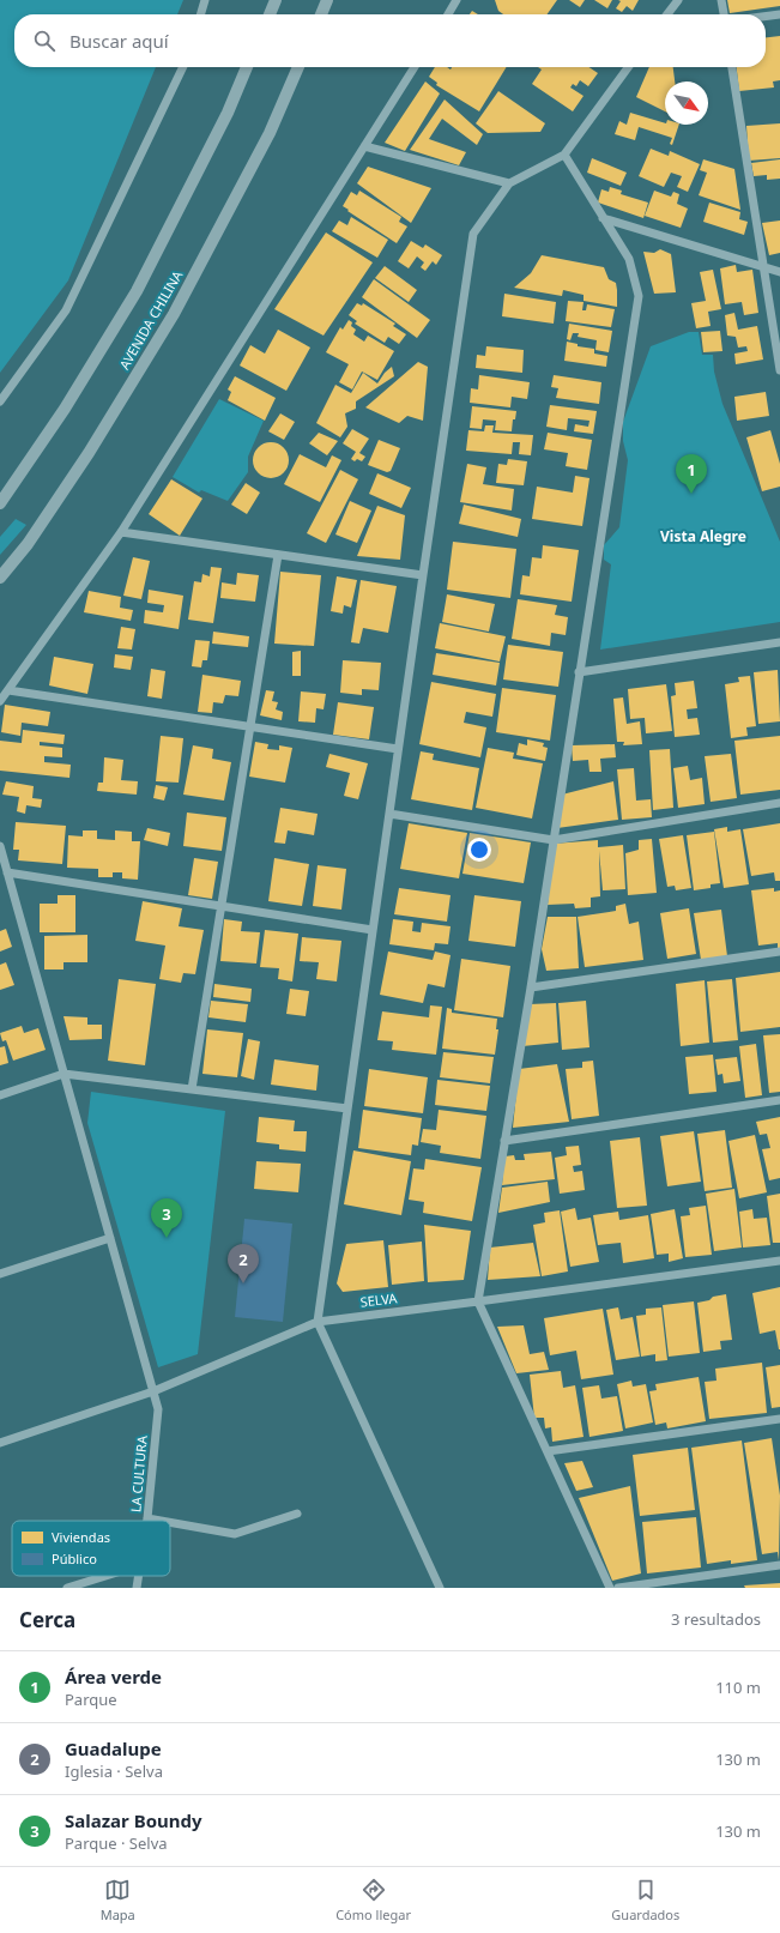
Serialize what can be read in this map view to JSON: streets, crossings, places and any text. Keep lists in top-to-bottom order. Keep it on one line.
{"streets":{"main road":["AVENIDA CHILINA"],"street":["SELVA","LA CULTURA"]},"crossings":[["SELVA","LA CULTURA"]],"districts":["Vista Alegre"],"legend":["Viviendas","Público"],"north":"bottom right","page":{"search":"Buscar aquí","pins":["1","3","2"],"heading":["Cerca","3 resultados"],"list":[{"mark":"1","name":"Área verde","note":"Parque","value":"110 m"},{"mark":"2","name":"Guadalupe","note":"Iglesia · Selva","value":"130 m"},{"mark":"3","name":"Salazar Boundy","note":"Parque · Selva","value":"130 m"}],"nav":["Mapa","Cómo llegar","Guardados"]}}
